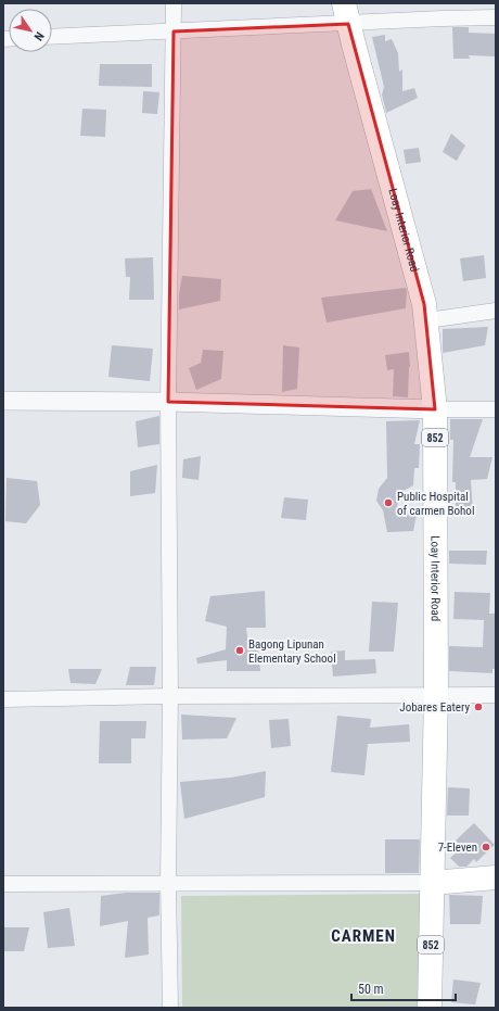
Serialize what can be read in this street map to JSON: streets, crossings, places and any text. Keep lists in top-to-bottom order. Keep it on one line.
{"streets":{"main road":["Loay Interior Road","852"]},"districts":["CARMEN"],"places":["Public Hospital of carmen Bohol","Bagong Lipunan Elementary School","Jobares Eatery","7-Eleven"],"scale_bar":"50 m","north":"bottom right"}
